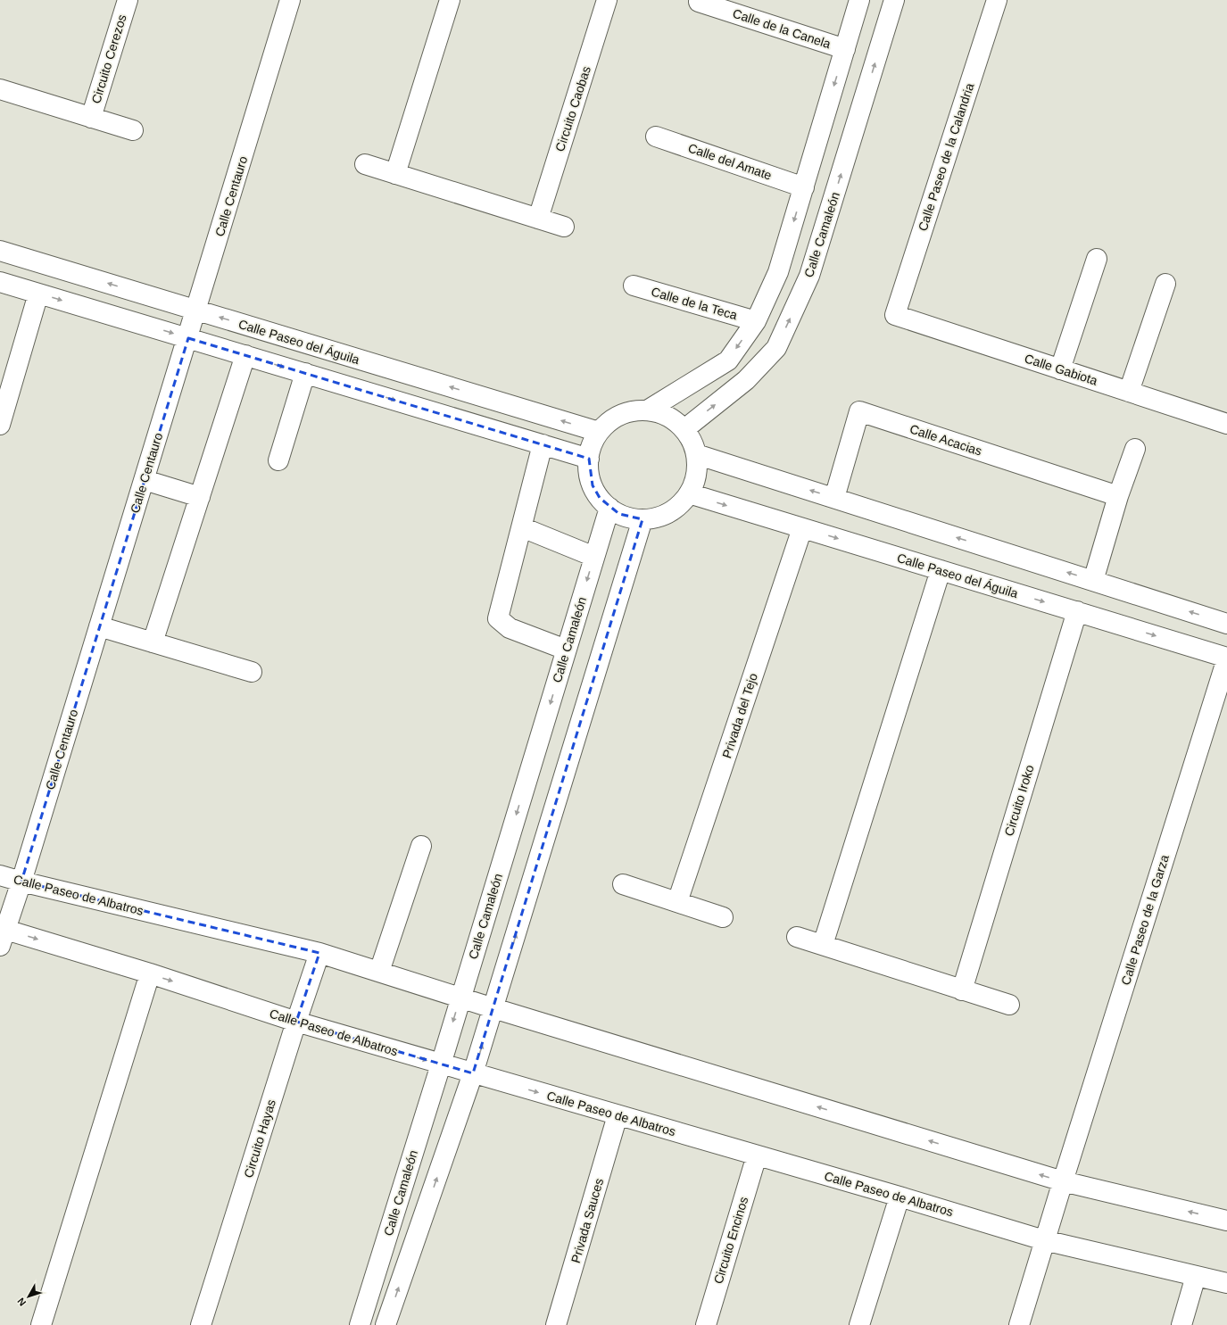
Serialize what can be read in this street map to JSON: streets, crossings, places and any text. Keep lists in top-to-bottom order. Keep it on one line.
{"streets":{"street":["Calle de la Canela","Circuito Cerezos","Circuito Caobas","Calle Paseo de la Calandria","Calle del Amate","Calle Centauro","Calle Camaleón","Calle de la Teca","Calle Paseo del Águila","Calle Gabiota","Calle Acacias","Privada del Tejo","Circuito Iroko","Calle Paseo de Albatros","Calle Paseo de la Garza","Circuito Hayas","Privada Sauces","Circuito Encinos"]},"crossings":[["Calle Paseo de la Calandria","Calle Gabiota"],["Calle Centauro","Calle Paseo del Águila"],["Calle Centauro","Calle Paseo de Albatros"],["Calle Camaleón","Calle Paseo del Águila"],["Calle Camaleón","Calle Paseo de Albatros"],["Calle Paseo del Águila","Privada del Tejo"],["Calle Paseo del Águila","Circuito Iroko"],["Calle Paseo del Águila","Calle Paseo de la Garza"],["Calle Paseo de Albatros","Calle Paseo de la Garza"],["Calle Paseo de Albatros","Circuito Hayas"],["Calle Paseo de Albatros","Privada Sauces"],["Calle Paseo de Albatros","Circuito Encinos"]],"north":"bottom left"}
